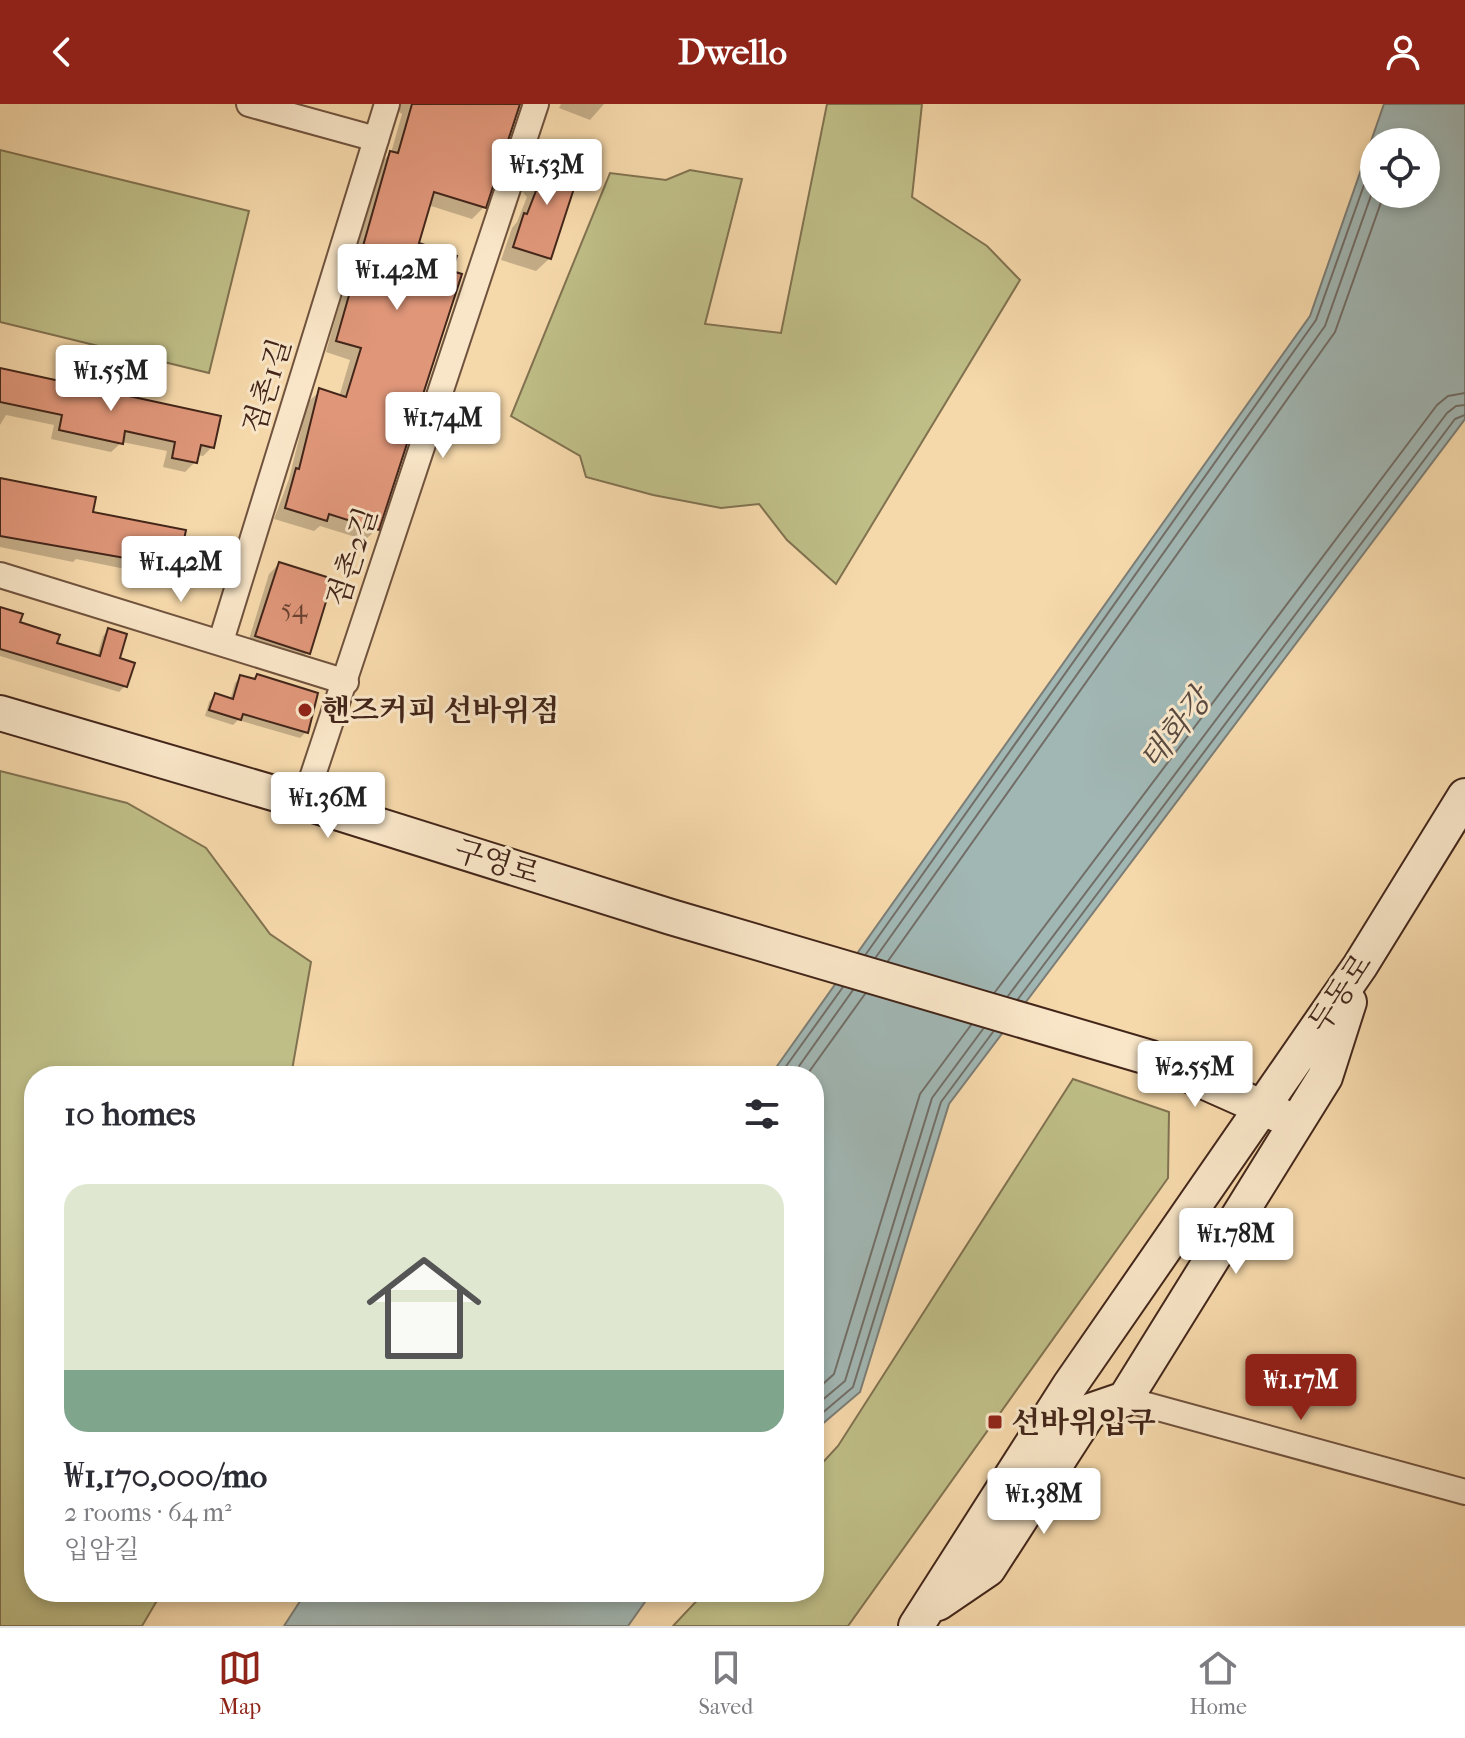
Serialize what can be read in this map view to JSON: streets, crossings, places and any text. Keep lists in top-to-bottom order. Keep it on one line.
{"streets":{"main road":["구영로","두동로"],"street":["점촌1길","점촌2길"]},"crossings":[["점촌2길","구영로"],["구영로","두동로"]],"water":["태화강"],"places":{"other":["핸즈커피 선바위점"],"transit":["선바위입구"]},"house_numbers":["54"],"page":{"header":"Dwello","price":["₩1.53M","₩1.42M","₩1.55M","₩1.74M","₩1.42M","₩1.36M","₩2.55M","₩1.78M","₩1.17M","₩1.38M"],"heading":"10 homes","list":[{"name":"₩1,170,000/mo","note":"2 rooms · 64 m² · 입암길"}],"tabs":["Map","Saved","Home"]}}
